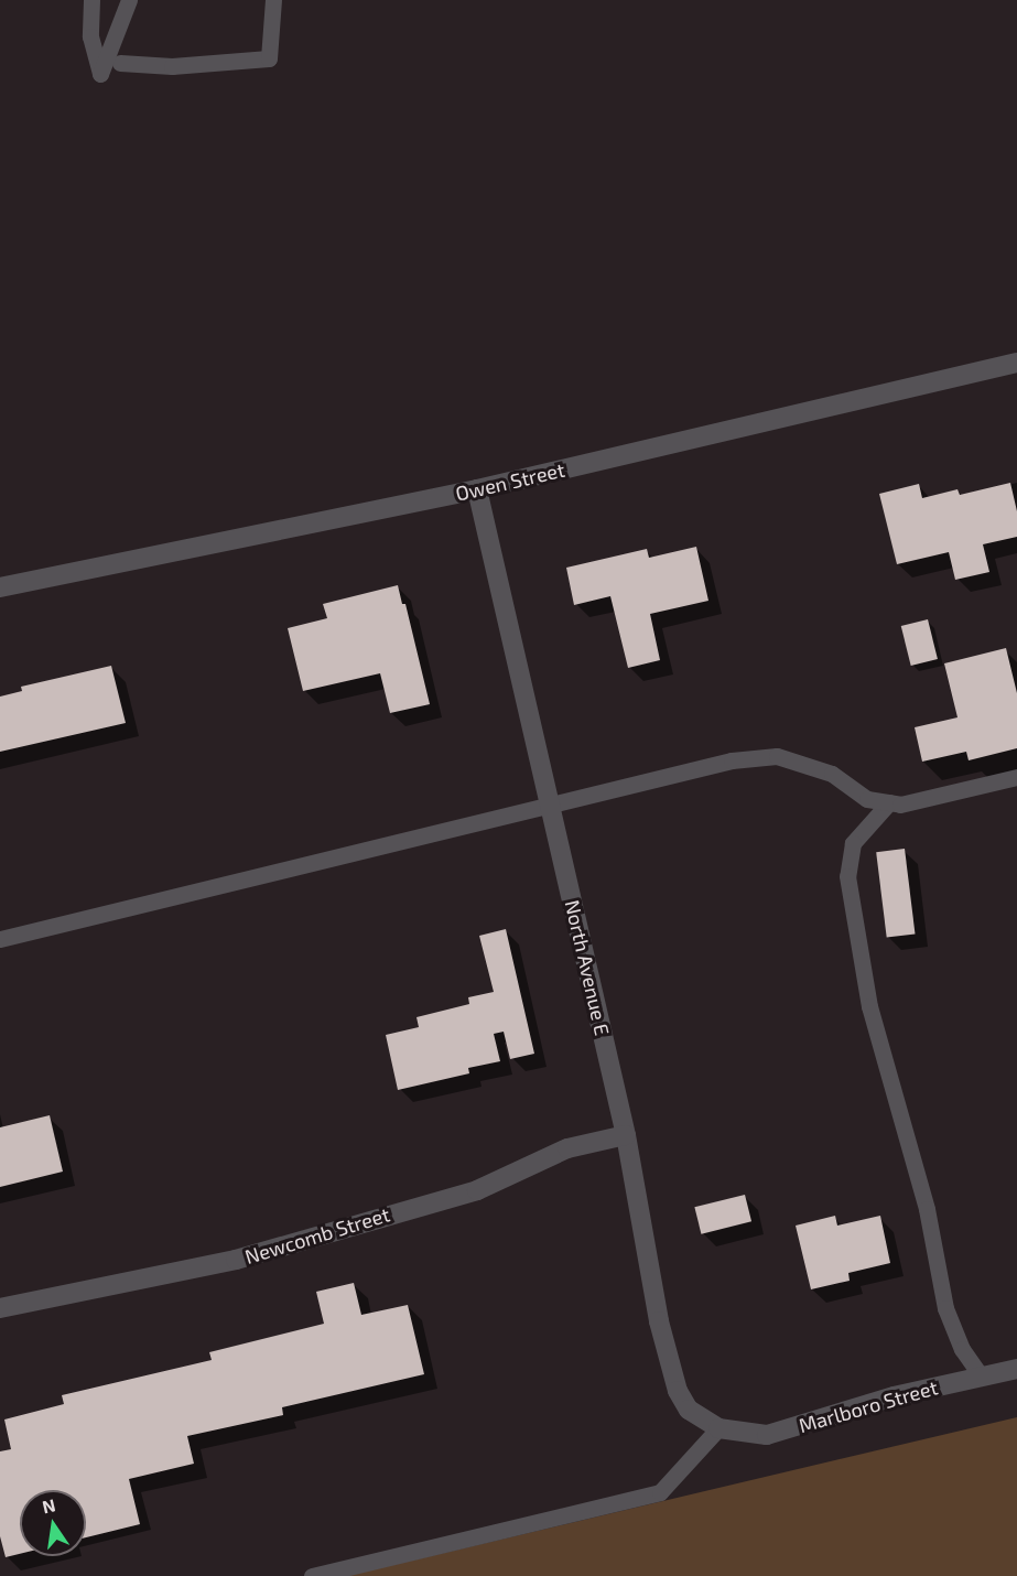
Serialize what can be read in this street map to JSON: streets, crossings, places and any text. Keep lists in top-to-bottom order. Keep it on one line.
{"streets":{"street":["Owen Street","North Avenue E","Newcomb Street","Marlboro Street"]},"crossings":[["Owen Street","North Avenue E"],["North Avenue E","Newcomb Street"],["North Avenue E","Marlboro Street"]],"north":"top"}
